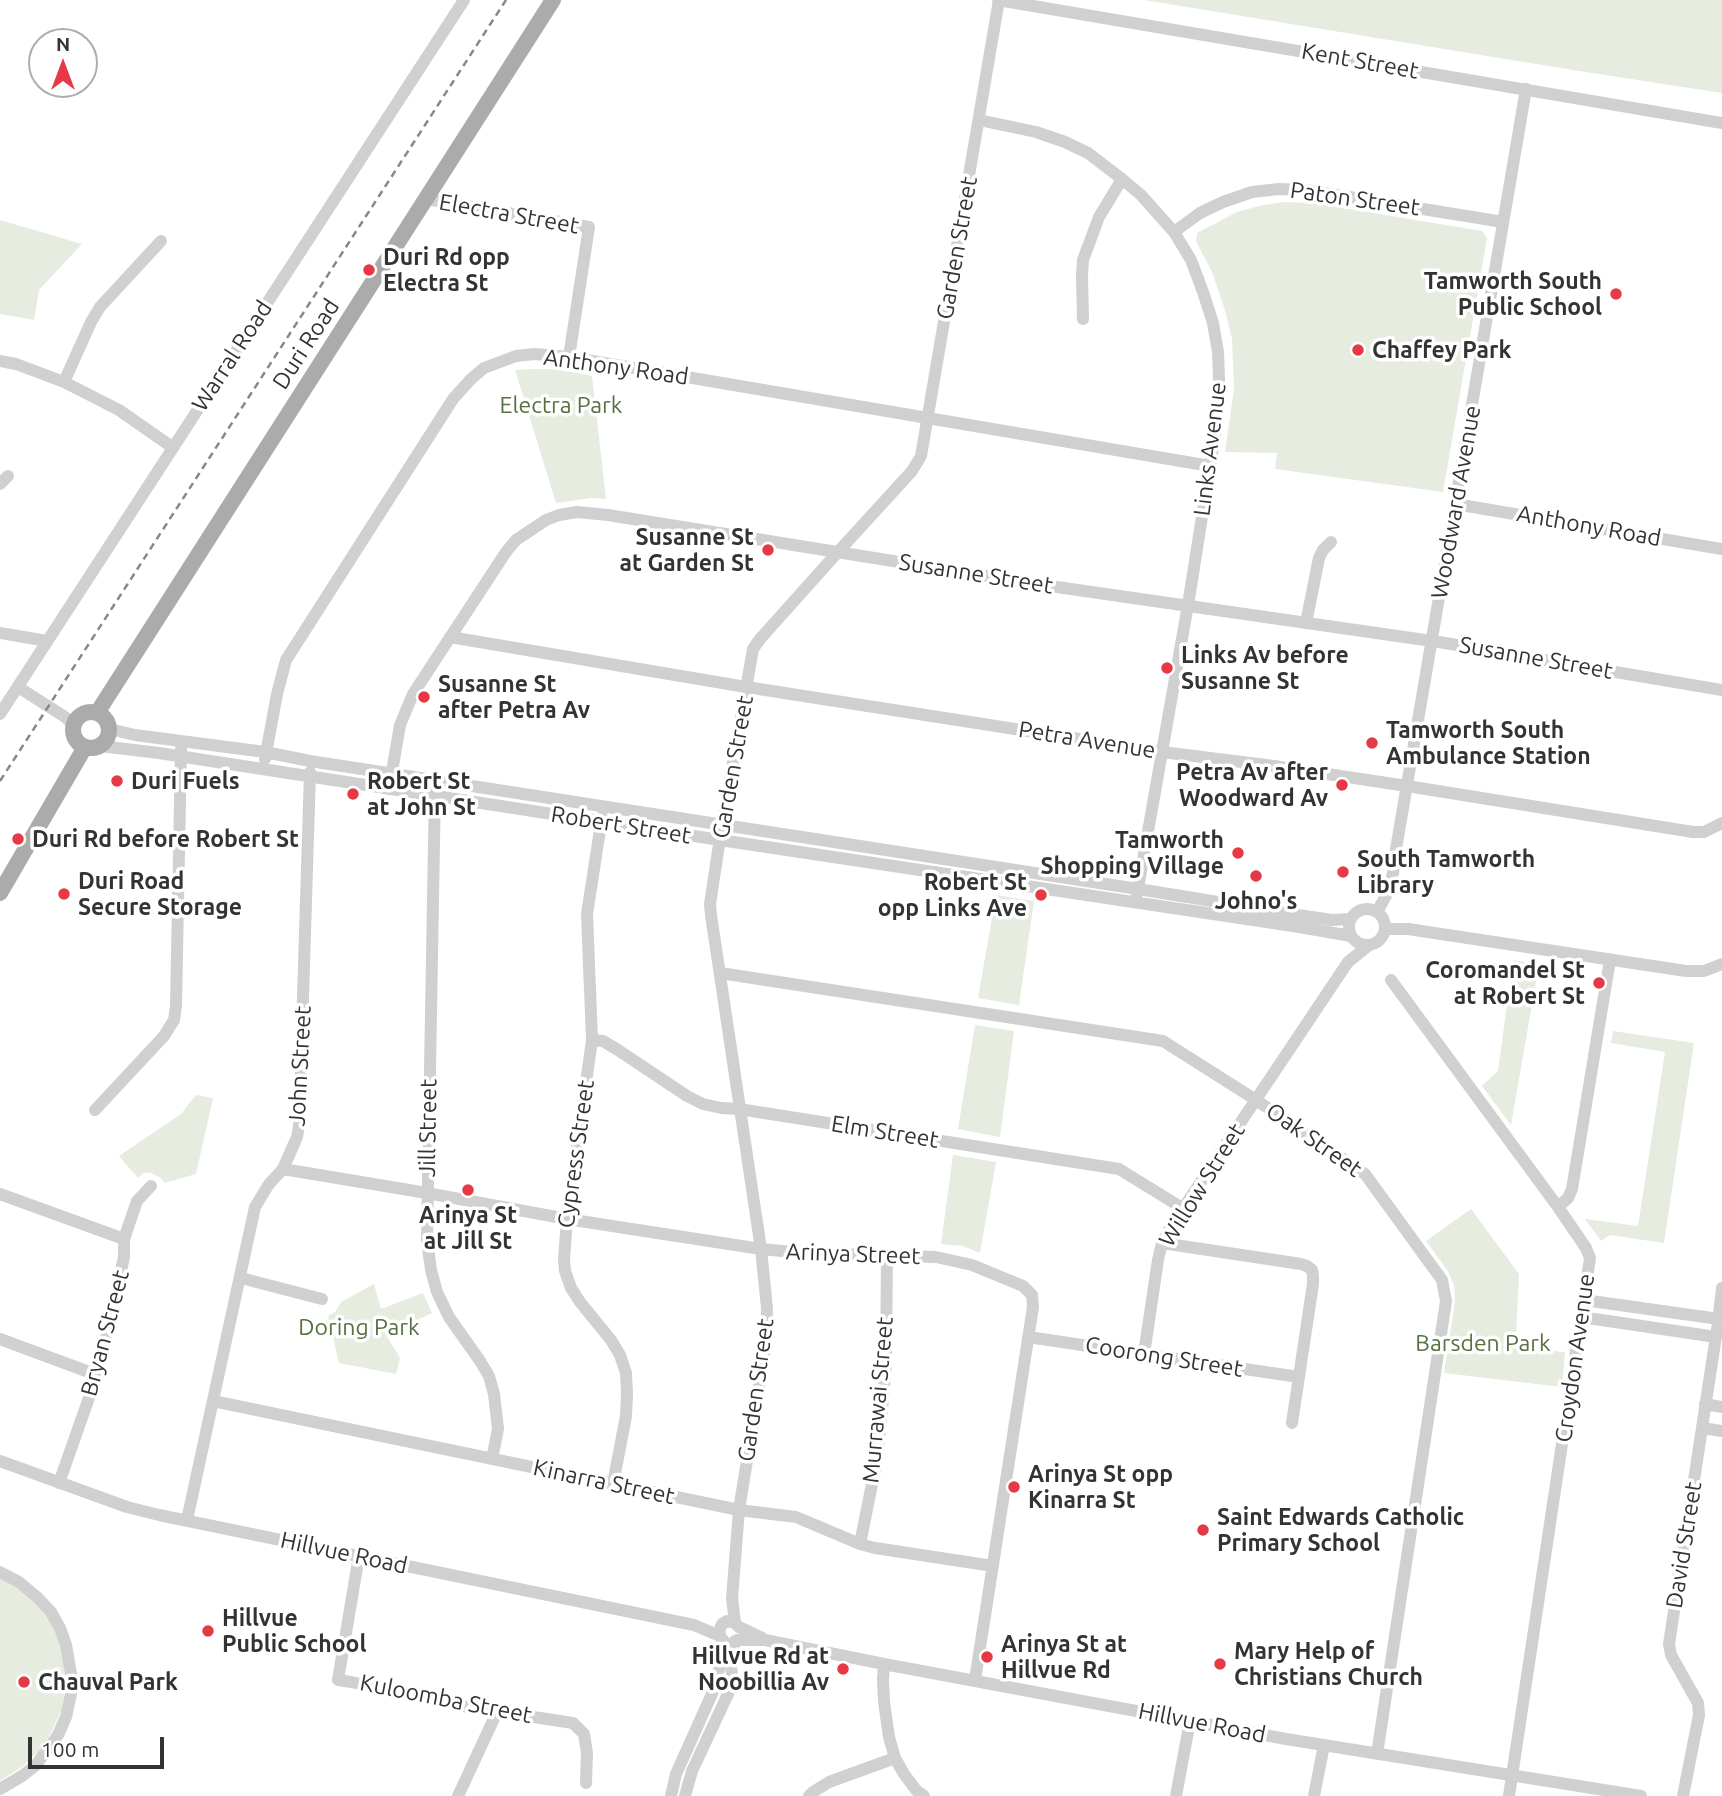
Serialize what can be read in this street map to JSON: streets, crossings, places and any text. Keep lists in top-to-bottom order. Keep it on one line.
{"streets":{"main road":["Duri Road"],"street":["Kent Street","Paton Street","Electra Street","Garden Street","Warral Road","Anthony Road","Links Avenue","Woodward Avenue","Susanne Street","Petra Avenue","Robert Street","John Street","Jill Street","Elm Street","Oak Street","Cypress Street","Willow Street","Arinya Street","Bryan Street","Coorong Street","Croydon Avenue","Murrawai Street","Kinarra Street","David Street","Hillvue Road","Kuloomba Street"]},"crossings":[["Kent Street","Garden Street"],["Kent Street","Woodward Avenue"],["Paton Street","Links Avenue"],["Paton Street","Woodward Avenue"],["Electra Street","Duri Road"],["Electra Street","Anthony Road"],["Garden Street","Anthony Road"],["Garden Street","Links Avenue"],["Garden Street","Susanne Street"],["Garden Street","Petra Avenue"],["Garden Street","Robert Street"],["Garden Street","Elm Street"],["Garden Street","Oak Street"],["Garden Street","Arinya Street"],["Garden Street","Kinarra Street"],["Garden Street","Hillvue Road"],["Duri Road","Robert Street"],["Anthony Road","Links Avenue"],["Anthony Road","Woodward Avenue"],["Anthony Road","Robert Street"],["Links Avenue","Susanne Street"],["Links Avenue","Petra Avenue"],["Links Avenue","Robert Street"],["Woodward Avenue","Susanne Street"],["Woodward Avenue","Petra Avenue"],["Woodward Avenue","Robert Street"],["Woodward Avenue","Willow Street"],["Susanne Street","Petra Avenue"],["Susanne Street","Robert Street"],["Robert Street","John Street"],["Robert Street","Jill Street"],["Robert Street","Cypress Street"],["Robert Street","Willow Street"],["John Street","Arinya Street"],["John Street","Kinarra Street"],["John Street","Hillvue Road"],["Jill Street","Arinya Street"],["Jill Street","Kinarra Street"],["Elm Street","Cypress Street"],["Elm Street","Willow Street"],["Oak Street","Willow Street"],["Oak Street","Hillvue Road"],["Cypress Street","Arinya Street"],["Cypress Street","Kinarra Street"],["Willow Street","Coorong Street"],["Arinya Street","Coorong Street"],["Arinya Street","Murrawai Street"],["Arinya Street","Kinarra Street"],["Arinya Street","Hillvue Road"],["Bryan Street","Hillvue Road"],["Croydon Avenue","Hillvue Road"],["Murrawai Street","Kinarra Street"],["Hillvue Road","Kuloomba Street"]],"parks":["Electra Park","Doring Park","Barsden Park"],"places":["Duri Rd opp Electra St","Tamworth South Public School","Chaffey Park","Susanne St at Garden St","Links Av before Susanne St","Susanne St after Petra Av","Tamworth South Ambulance Station","Duri Fuels","Petra Av after Woodward Av","Robert St at John St","Duri Rd before Robert St","Tamworth Shopping Village","South Tamworth Library","Johno's","Duri Road Secure Storage","Robert St opp Links Ave","Coromandel St at Robert St","Arinya St at Jill St","Arinya St opp Kinarra St","Saint Edwards Catholic Primary School","Hillvue Public School","Arinya St at Hillvue Rd","Mary Help of Christians Church","Hillvue Rd at Noobillia Av","Chauval Park"],"scale_bar":"100 m","north":"top"}
